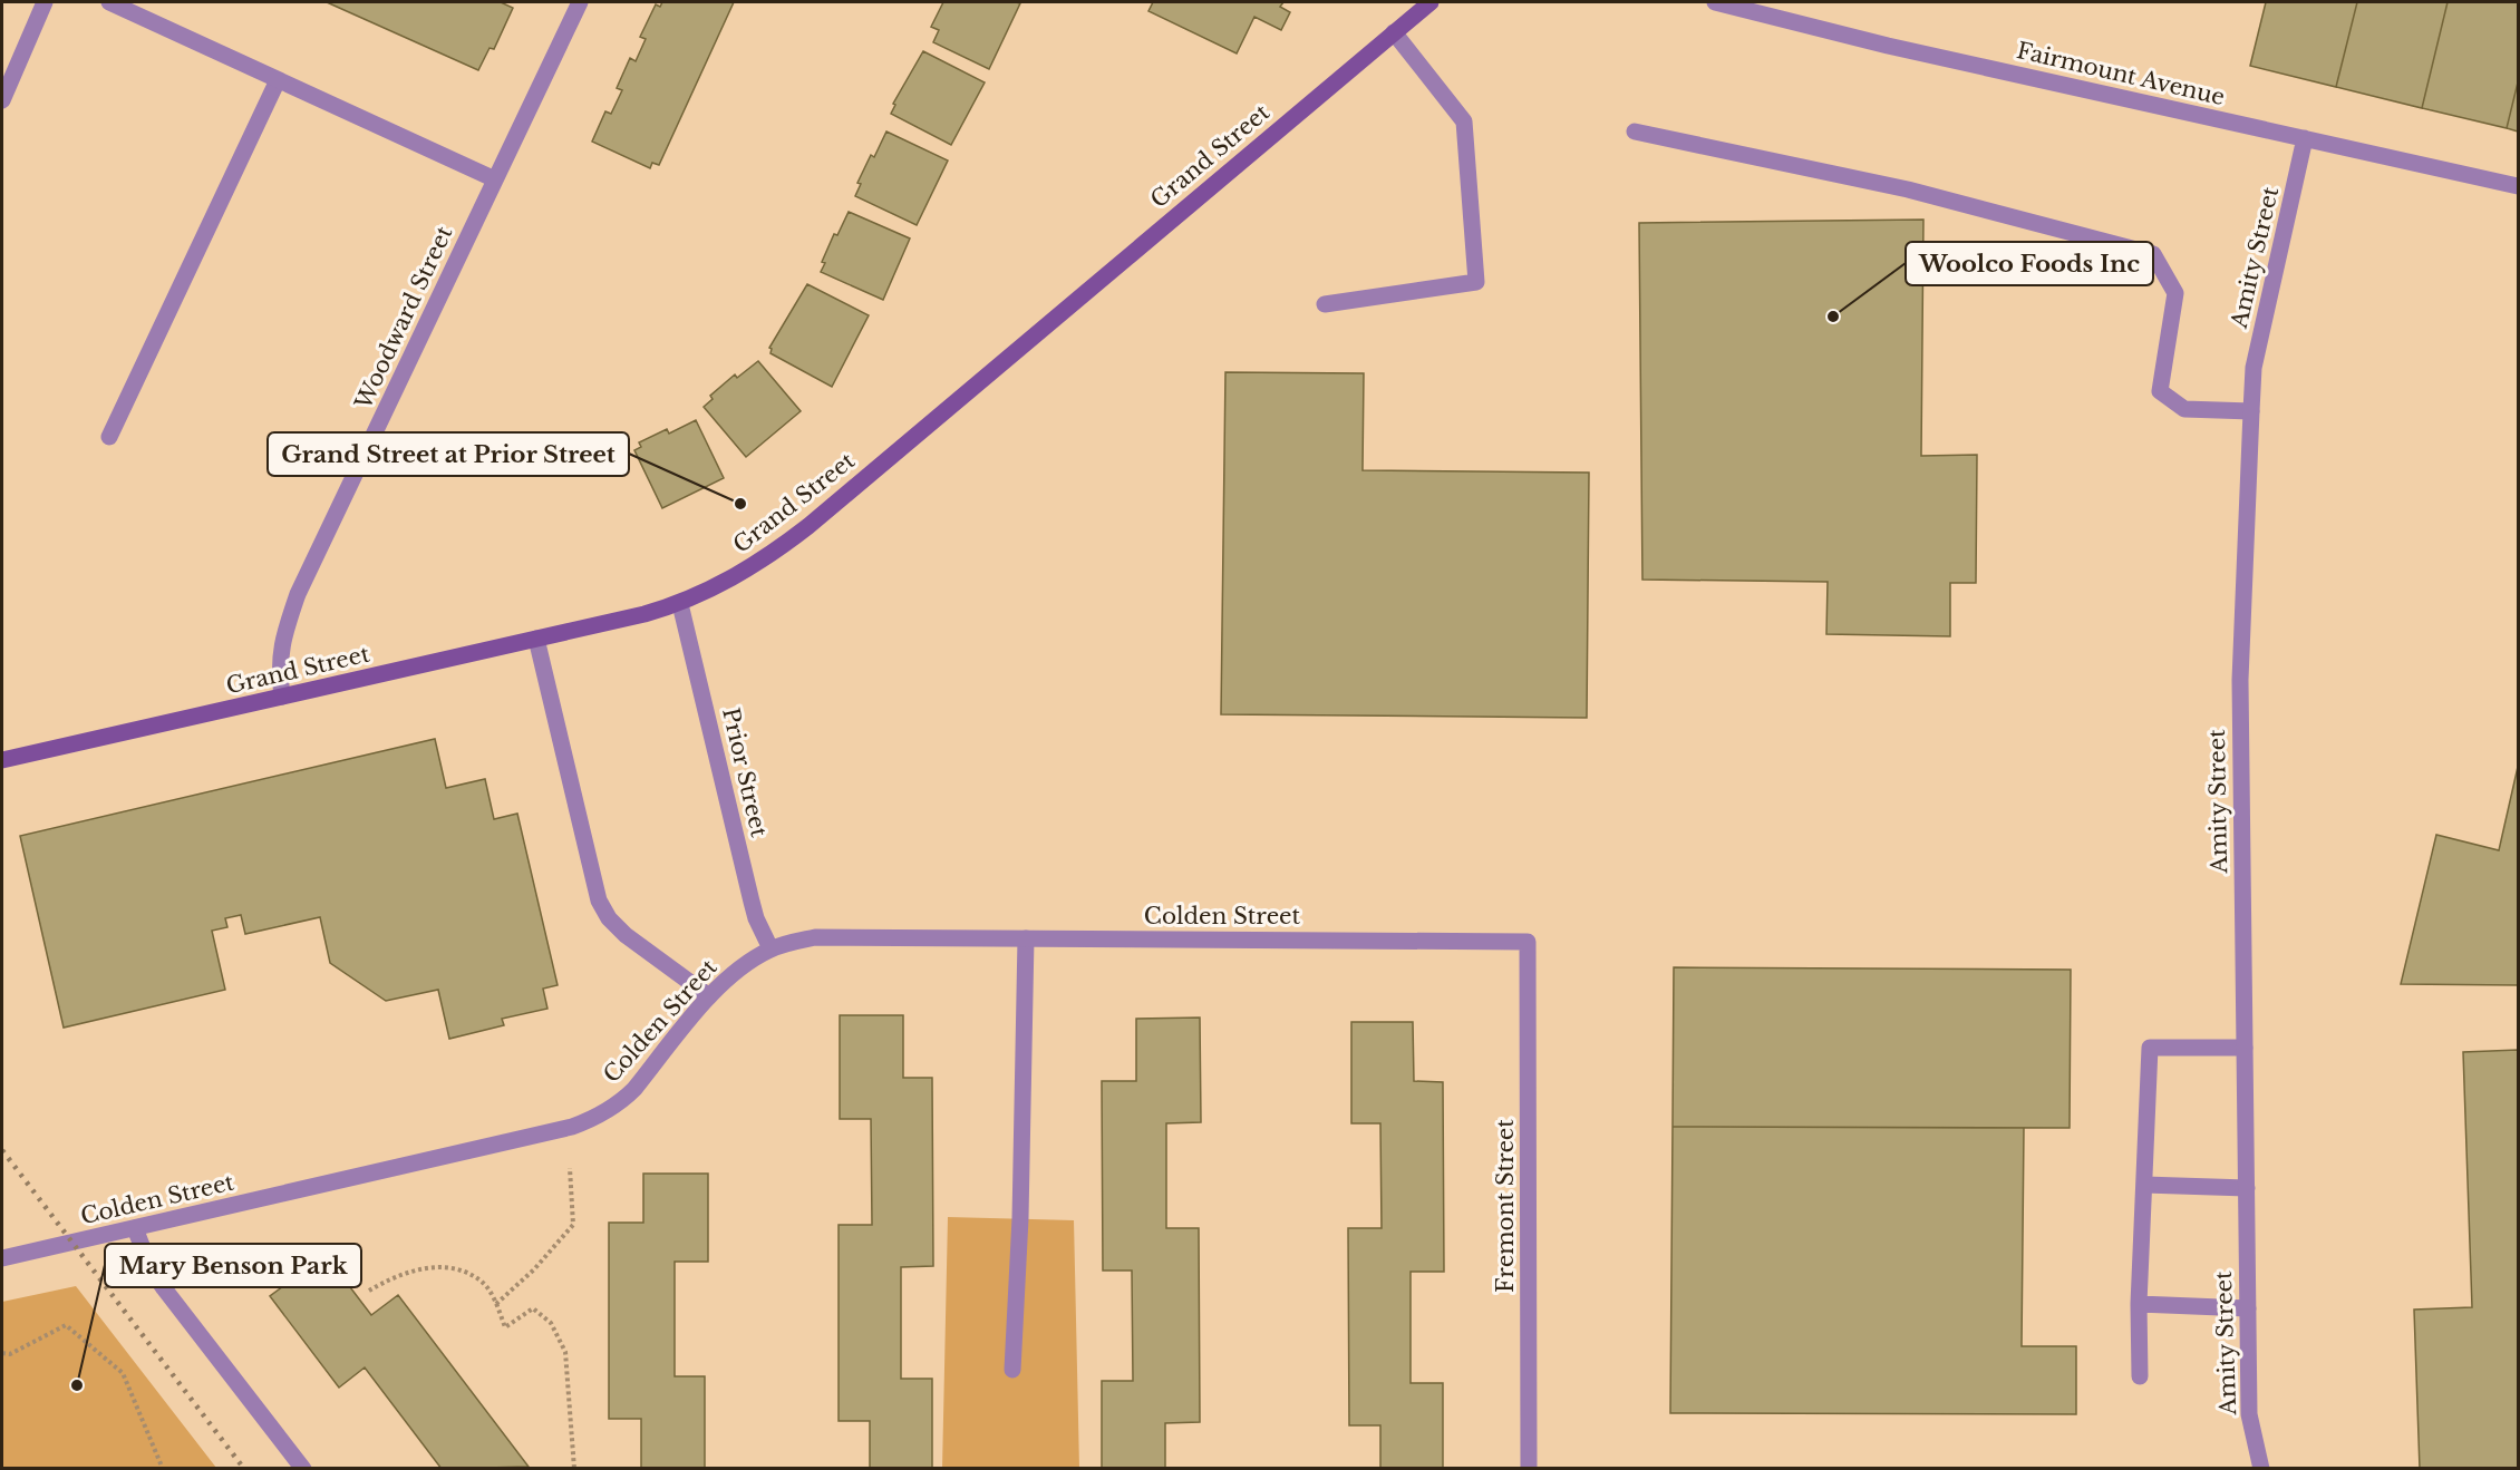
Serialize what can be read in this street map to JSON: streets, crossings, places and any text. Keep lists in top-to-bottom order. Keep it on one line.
{"streets":{"main road":["Grand Street"],"street":["Fairmount Avenue","Amity Street","Woodward Street","Prior Street","Colden Street","Fremont Street"]},"crossings":[["Fairmount Avenue","Amity Street"],["Grand Street","Woodward Street"],["Grand Street","Prior Street"],["Prior Street","Colden Street"],["Colden Street","Fremont Street"]],"places":["Woolco Foods Inc","Grand Street at Prior Street","Mary Benson Park"]}
